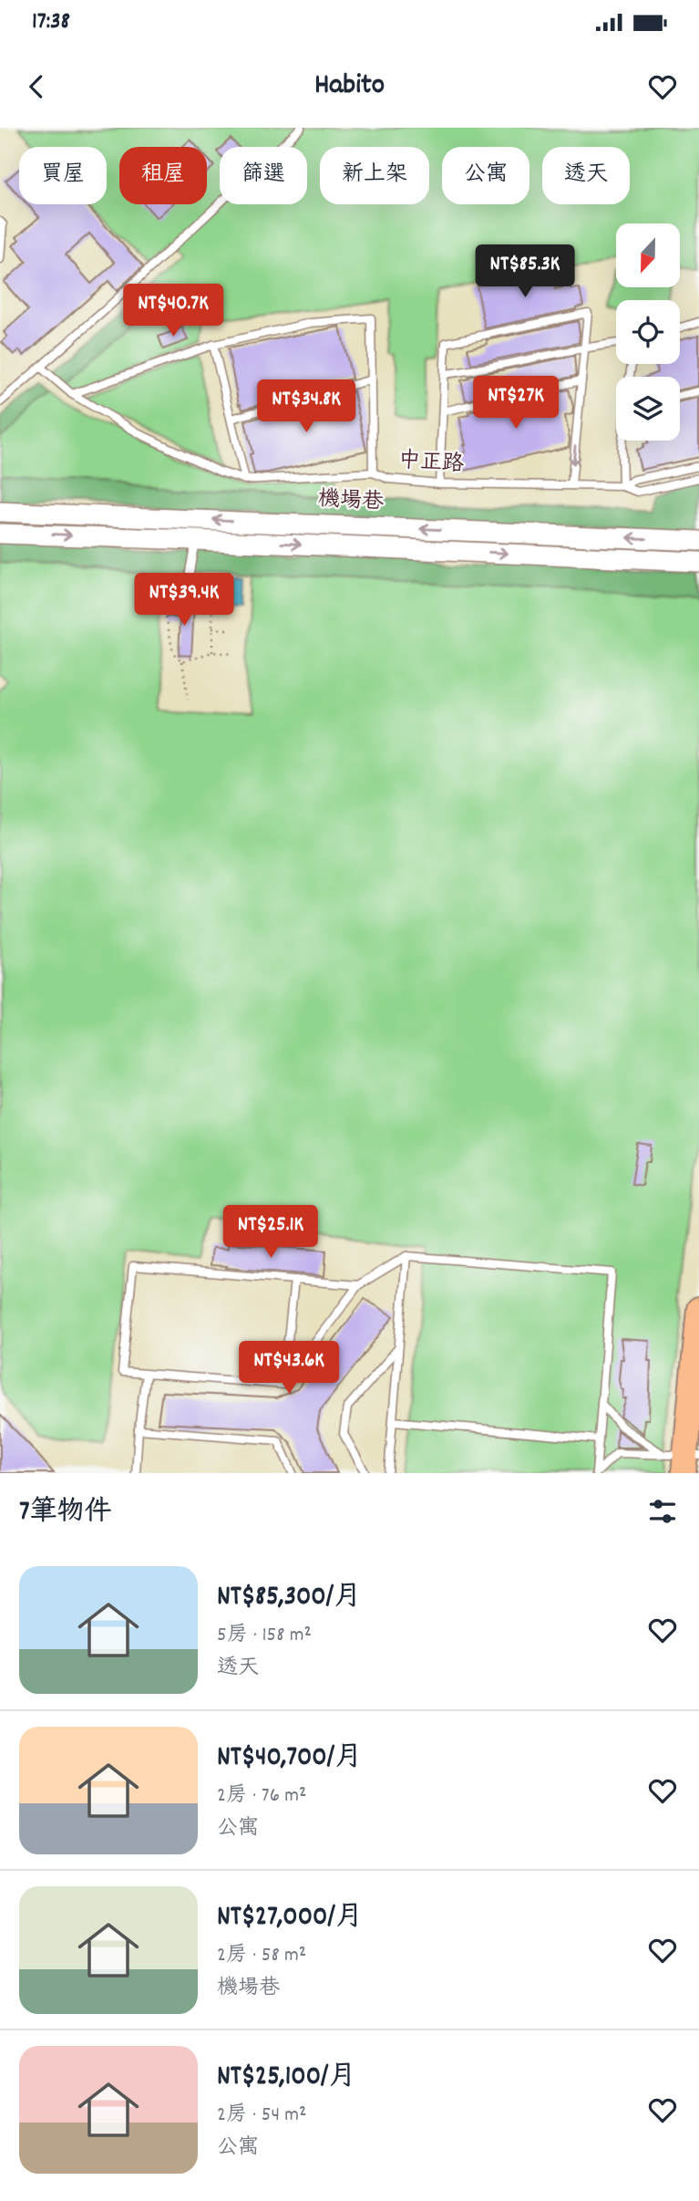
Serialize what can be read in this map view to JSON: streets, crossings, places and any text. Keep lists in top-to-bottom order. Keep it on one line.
{"streets":{"street":["機場巷"],"lane":["中正路"]},"north":"bottom","page":{"status":"17:38","header":"Habito","chip":["買屋","租屋","篩選","新上架","公寓","透天"],"price":["NT$85.3K","NT$40.7K","NT$27K","NT$34.8K","NT$39.4K","NT$25.1K","NT$43.6K"],"heading":"7筆物件","list":[{"name":"NT$85,300/月","note":"5房 · 158 m² · 透天"},{"name":"NT$40,700/月","note":"2房 · 76 m² · 公寓"},{"name":"NT$27,000/月","note":"2房 · 58 m² · 機場巷"},{"name":"NT$25,100/月","note":"2房 · 54 m² · 公寓"}]}}
